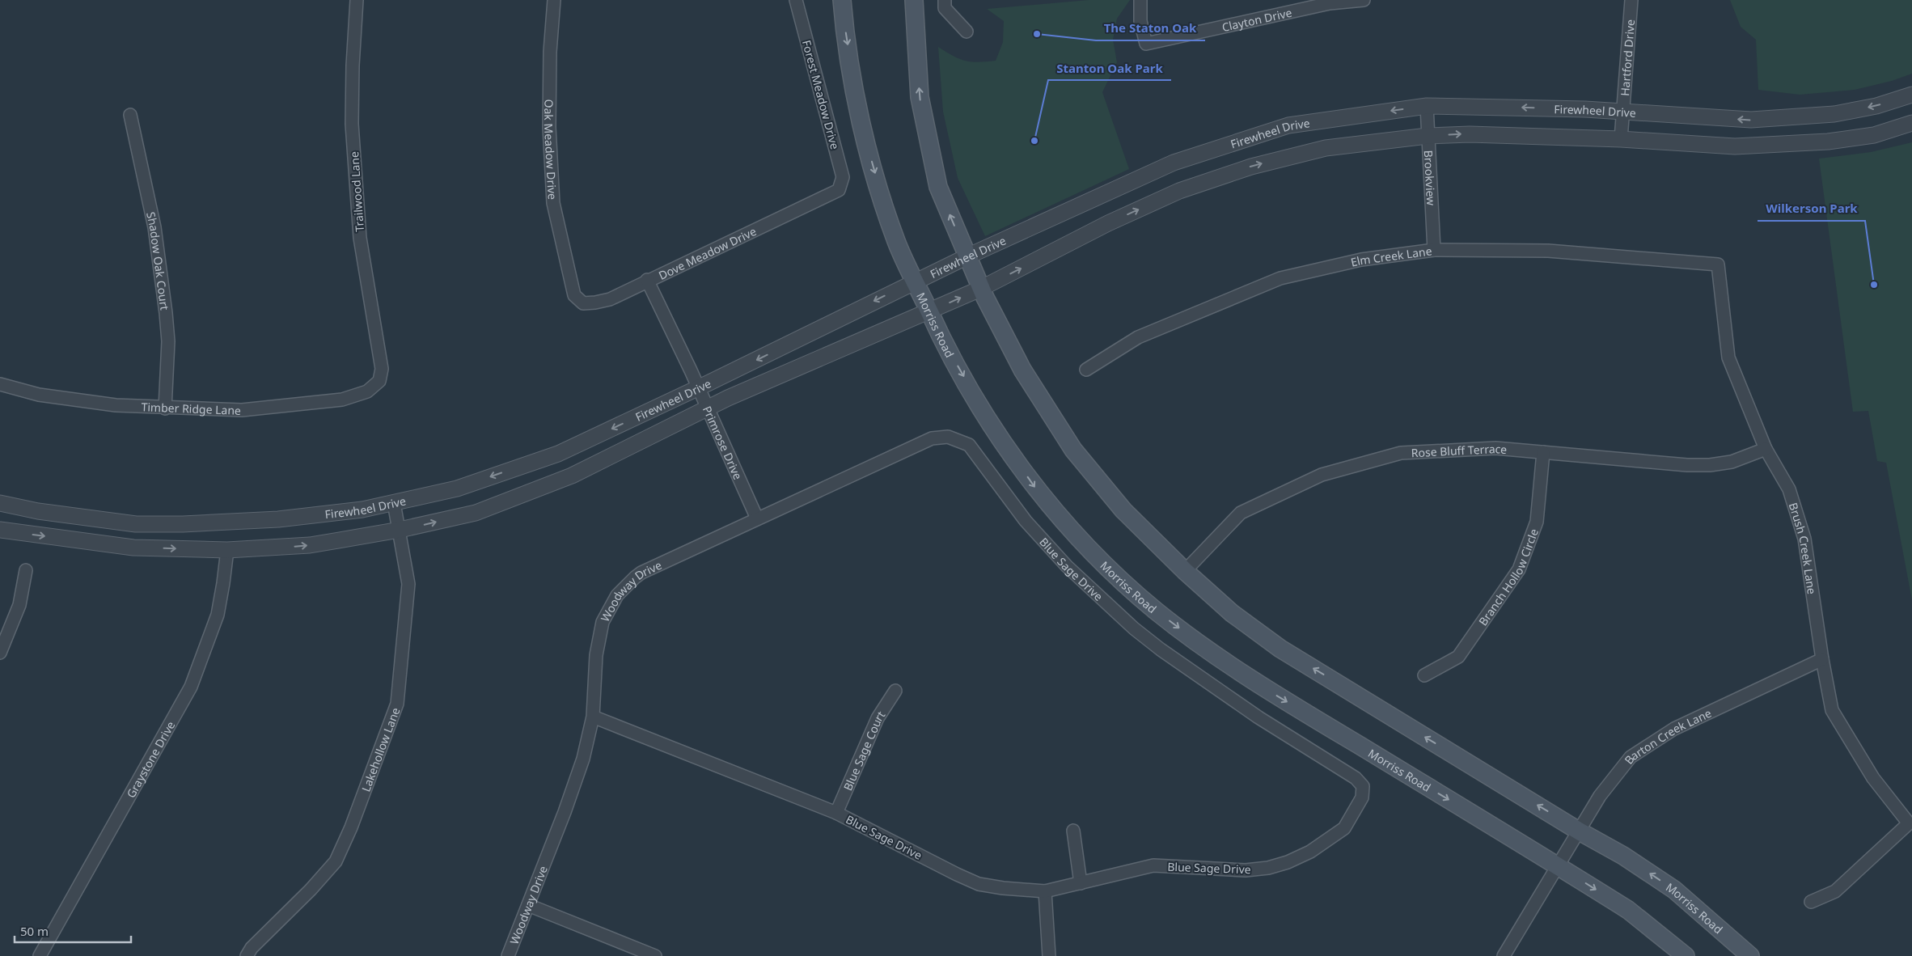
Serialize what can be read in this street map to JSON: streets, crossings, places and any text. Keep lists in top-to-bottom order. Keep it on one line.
{"streets":{"main road":["Morriss Road"],"street":["Clayton Drive","Hartford Drive","Forest Meadow Drive","Firewheel Drive","Oak Meadow Drive","Brookview","Trailwood Lane","Dove Meadow Drive","Elm Creek Lane","Shadow Oak Court","Timber Ridge Lane","Primrose Drive","Rose Bluff Terrace","Brush Creek Lane","Blue Sage Drive","Branch Hollow Circle","Woodway Drive","Barton Creek Lane","Lakehollow Lane","Blue Sage Court","Graystone Drive"]},"crossings":[["Hartford Drive","Firewheel Drive"],["Forest Meadow Drive","Dove Meadow Drive"],["Firewheel Drive","Brookview"],["Firewheel Drive","Morriss Road"],["Firewheel Drive","Primrose Drive"],["Firewheel Drive","Lakehollow Lane"],["Firewheel Drive","Graystone Drive"],["Oak Meadow Drive","Dove Meadow Drive"],["Brookview","Elm Creek Lane"],["Trailwood Lane","Timber Ridge Lane"],["Dove Meadow Drive","Primrose Drive"],["Elm Creek Lane","Brush Creek Lane"],["Shadow Oak Court","Timber Ridge Lane"],["Morriss Road","Rose Bluff Terrace"],["Morriss Road","Barton Creek Lane"],["Primrose Drive","Woodway Drive"],["Rose Bluff Terrace","Brush Creek Lane"],["Rose Bluff Terrace","Branch Hollow Circle"],["Brush Creek Lane","Barton Creek Lane"],["Blue Sage Drive","Woodway Drive"],["Blue Sage Drive","Blue Sage Court"]],"places":["The Staton Oak","Stanton Oak Park","Wilkerson Park"],"scale_bar":"50 m"}
